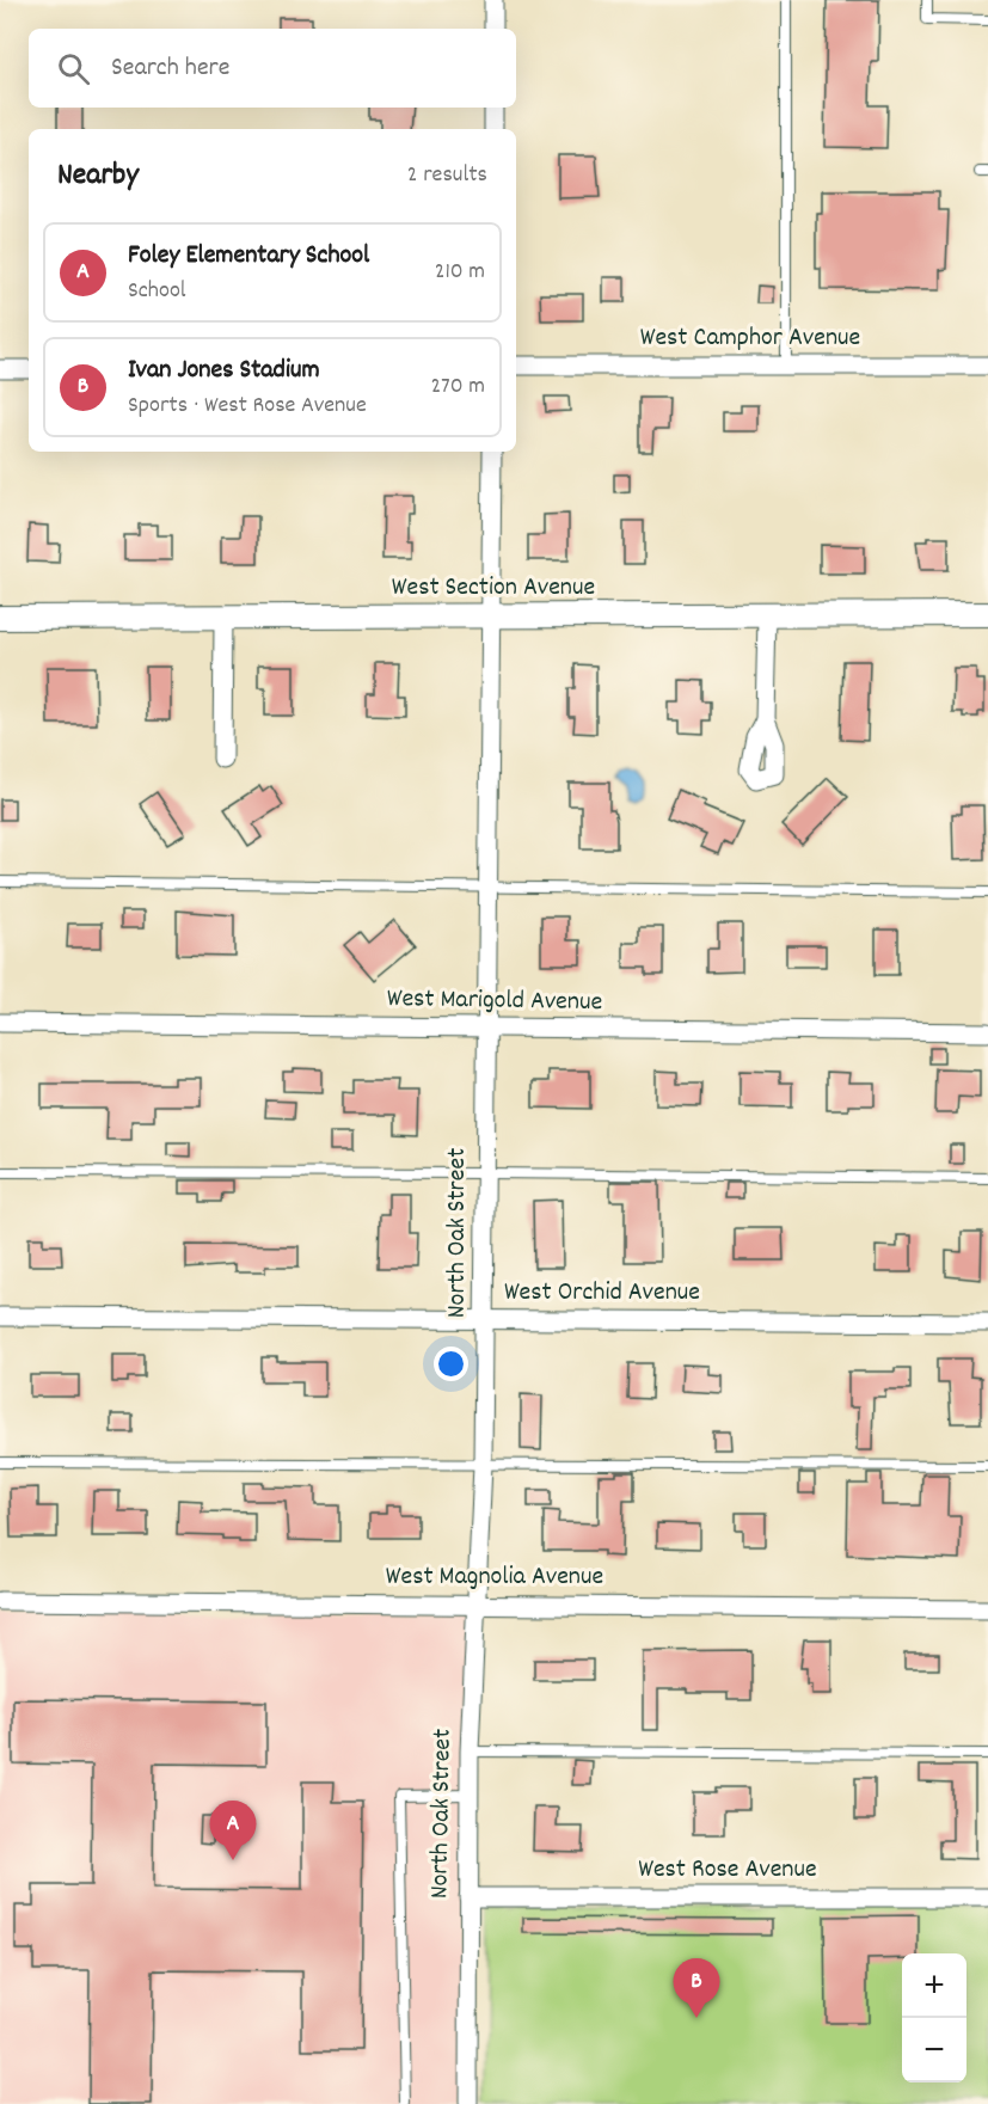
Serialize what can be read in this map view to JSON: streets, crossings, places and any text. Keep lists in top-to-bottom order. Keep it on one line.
{"streets":{"street":["West Camphor Avenue","West Section Avenue","West Marigold Avenue","North Oak Street","West Orchid Avenue","West Magnolia Avenue","West Rose Avenue"]},"crossings":[["West Section Avenue","North Oak Street"],["West Marigold Avenue","North Oak Street"],["North Oak Street","West Orchid Avenue"],["North Oak Street","West Magnolia Avenue"],["North Oak Street","West Rose Avenue"]],"page":{"search":"Search here","heading":["Nearby","2 results"],"list":[{"mark":"A","name":"Foley Elementary School","note":"School","value":"210 m"},{"mark":"B","name":"Ivan Jones Stadium","note":"Sports · West Rose Avenue","value":"270 m"}],"pins":["A","B"],"map_buttons":["+","−"]}}
